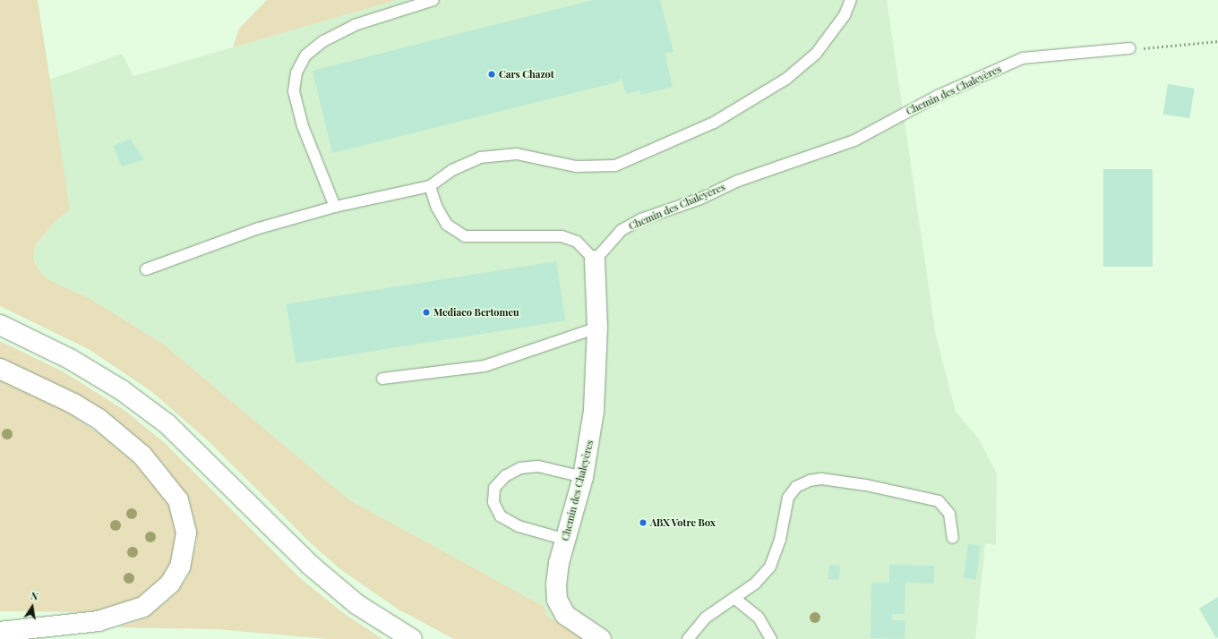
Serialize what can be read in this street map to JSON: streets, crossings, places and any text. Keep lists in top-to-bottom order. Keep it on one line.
{"streets":{"main road":["Chemin des Chaleyères"]},"places":["Cars Chazot","Mediaco Bertomeu","ABX Votre Box"],"north":"top"}
